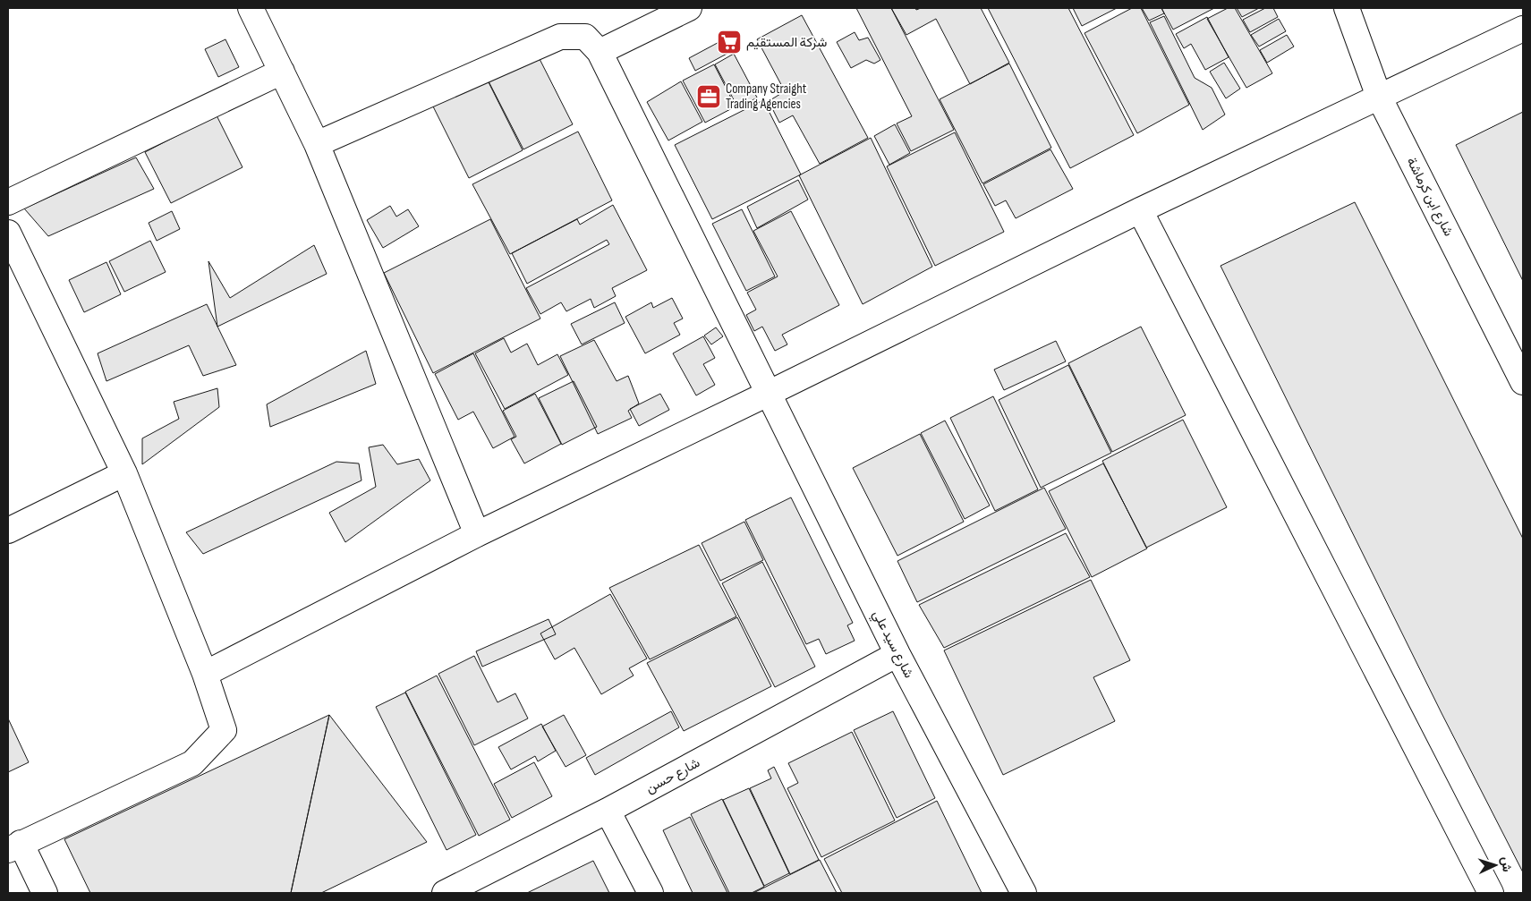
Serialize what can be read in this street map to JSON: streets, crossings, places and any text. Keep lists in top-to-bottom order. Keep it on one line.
{"streets":{"street":["شارع ابن كرماشة","شارع سيد علي","شارع حسن"]},"crossings":[["شارع سيد علي","شارع حسن"]],"places":{"supermarket":["شركة المستقيم"],"office":["Company Straight Trading Agencies"]},"north":"right"}
